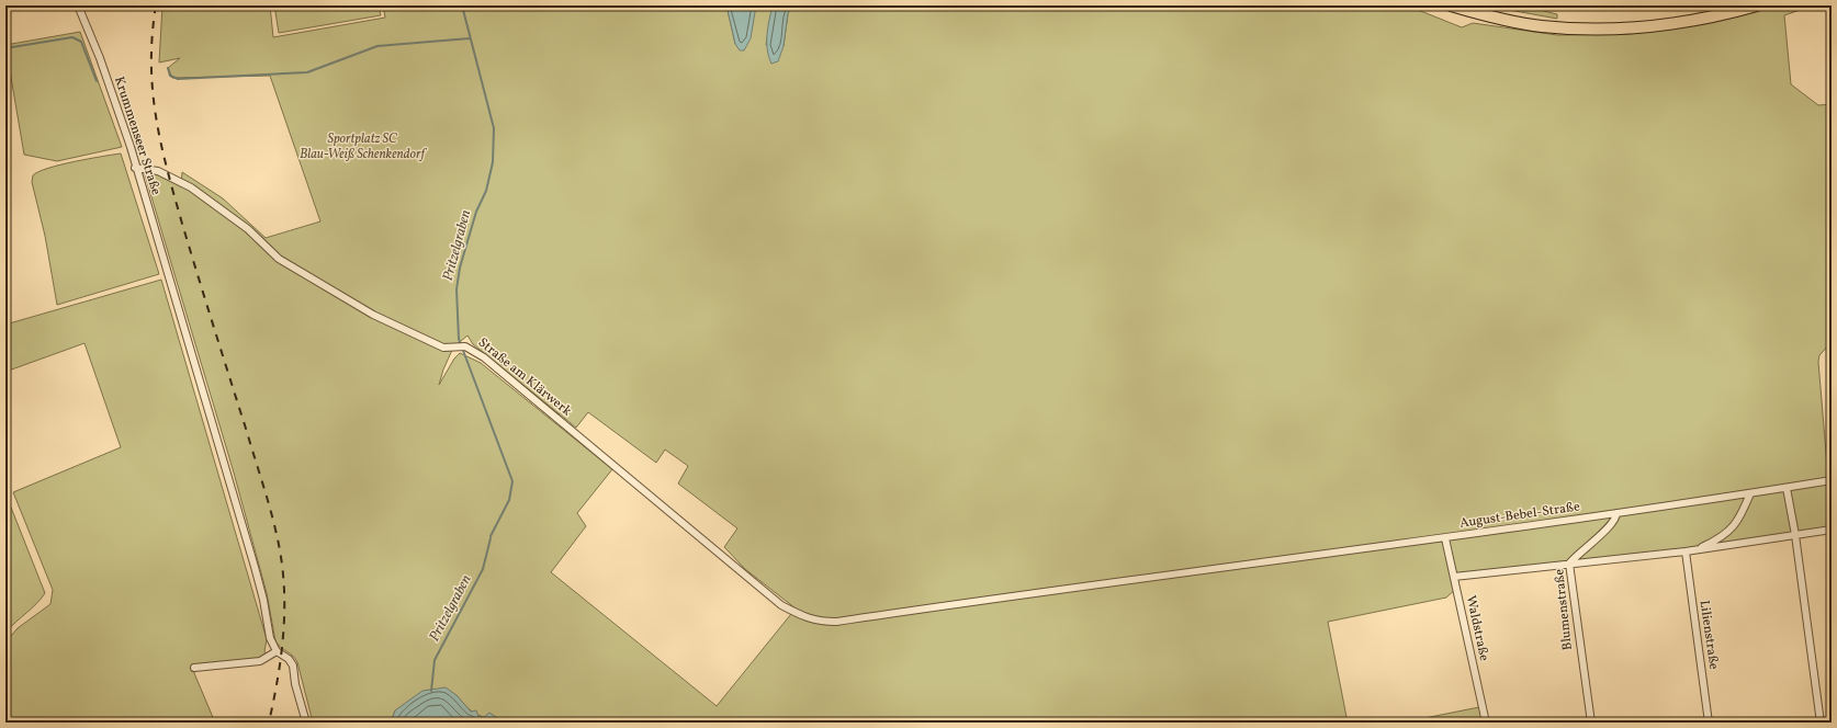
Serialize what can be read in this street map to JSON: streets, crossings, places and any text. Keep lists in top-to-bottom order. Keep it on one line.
{"streets":{"street":["Krummenseer Straße","Straße am Klärwerk","August-Bebel-Straße","Blumenstraße","Waldstraße","Lilienstraße"]},"crossings":[["Krummenseer Straße","Straße am Klärwerk"],["Straße am Klärwerk","August-Bebel-Straße"],["August-Bebel-Straße","Blumenstraße"],["August-Bebel-Straße","Waldstraße"]],"water":["Pritzelgraben"],"parks":["Sportplatz SC Blau-Weiß Schenkendorf"]}
